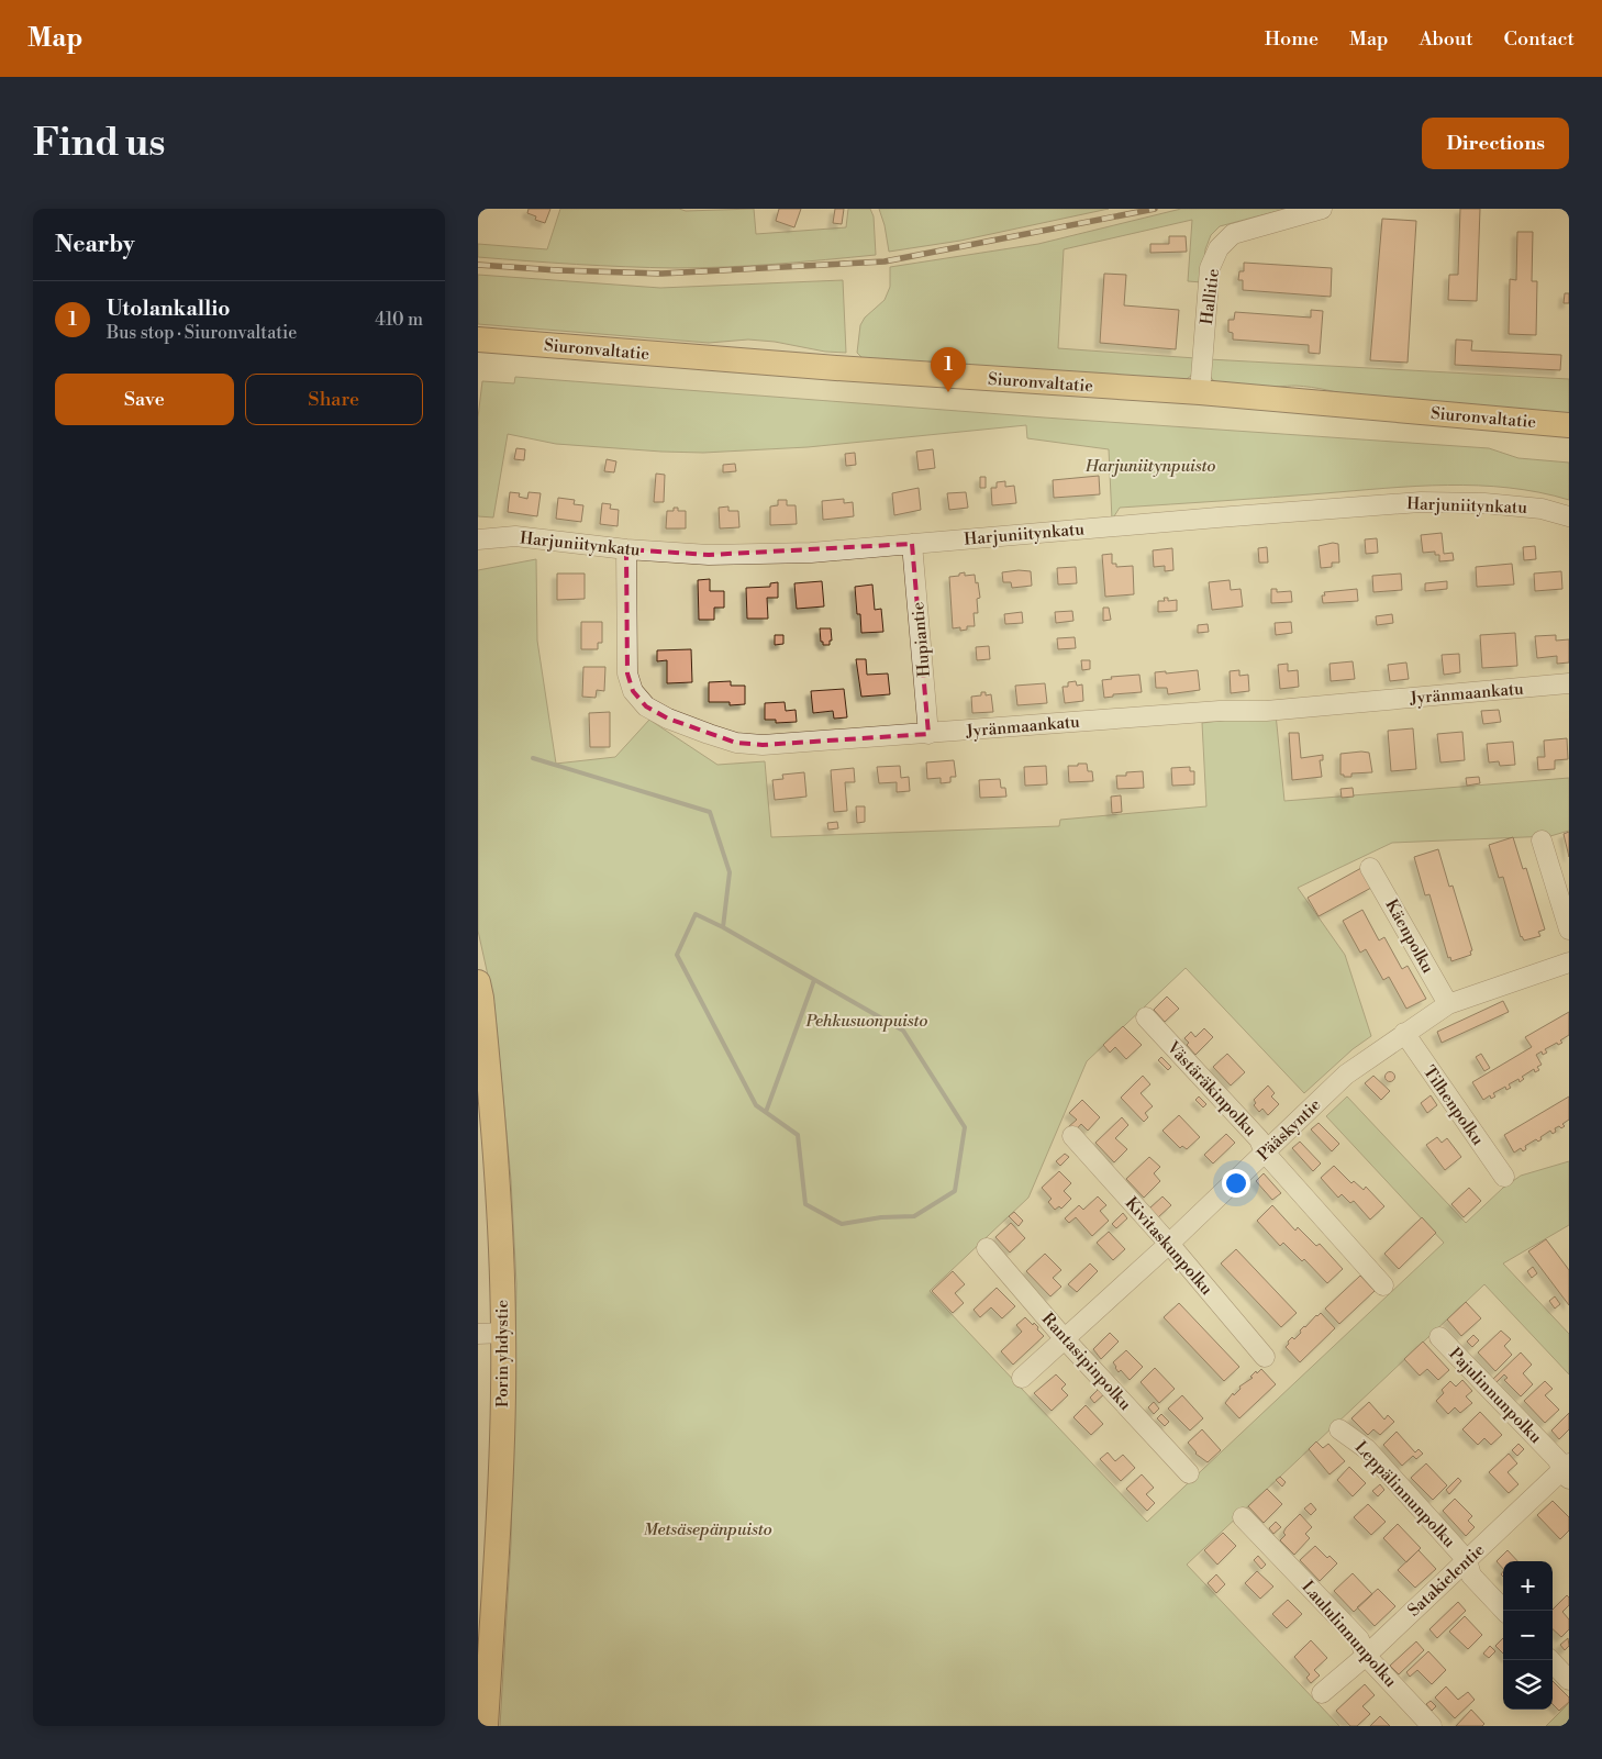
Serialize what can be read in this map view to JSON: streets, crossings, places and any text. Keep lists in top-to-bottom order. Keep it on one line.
{"streets":{"main road":["Siuronvaltatie","Porin yhdystie"],"street":["Hallitie","Harjuniitynkatu","Hupiantie","Jyränmaankatu","Käenpolku","Västäräkinpolku","Tilhenpolku","Pääskyntie","Kivitaskunpolku","Rantasipinpolku","Pajulinnunpolku","Leppälinnunpolku","Satakielentie","Laululinnunpolku"]},"crossings":[["Hallitie","Siuronvaltatie"],["Harjuniitynkatu","Hupiantie"],["Harjuniitynkatu","Jyränmaankatu"],["Hupiantie","Jyränmaankatu"],["Käenpolku","Pääskyntie"],["Västäräkinpolku","Pääskyntie"],["Tilhenpolku","Pääskyntie"],["Pääskyntie","Kivitaskunpolku"],["Pääskyntie","Rantasipinpolku"],["Pajulinnunpolku","Satakielentie"],["Leppälinnunpolku","Satakielentie"],["Satakielentie","Laululinnunpolku"]],"parks":["Harjuniitynpuisto","Pehkusuonpuisto","Metsäsepänpuisto"],"page":{"header":"Map","nav":["Home","Map","About","Contact"],"buttons":["Directions",["Save","Share"]],"title":"Find us","heading":"Nearby","list":[{"mark":"1","name":"Utolankallio","note":"Bus stop · Siuronvaltatie","value":"410 m"}],"pins":"1","map_buttons":["+","−"]}}
